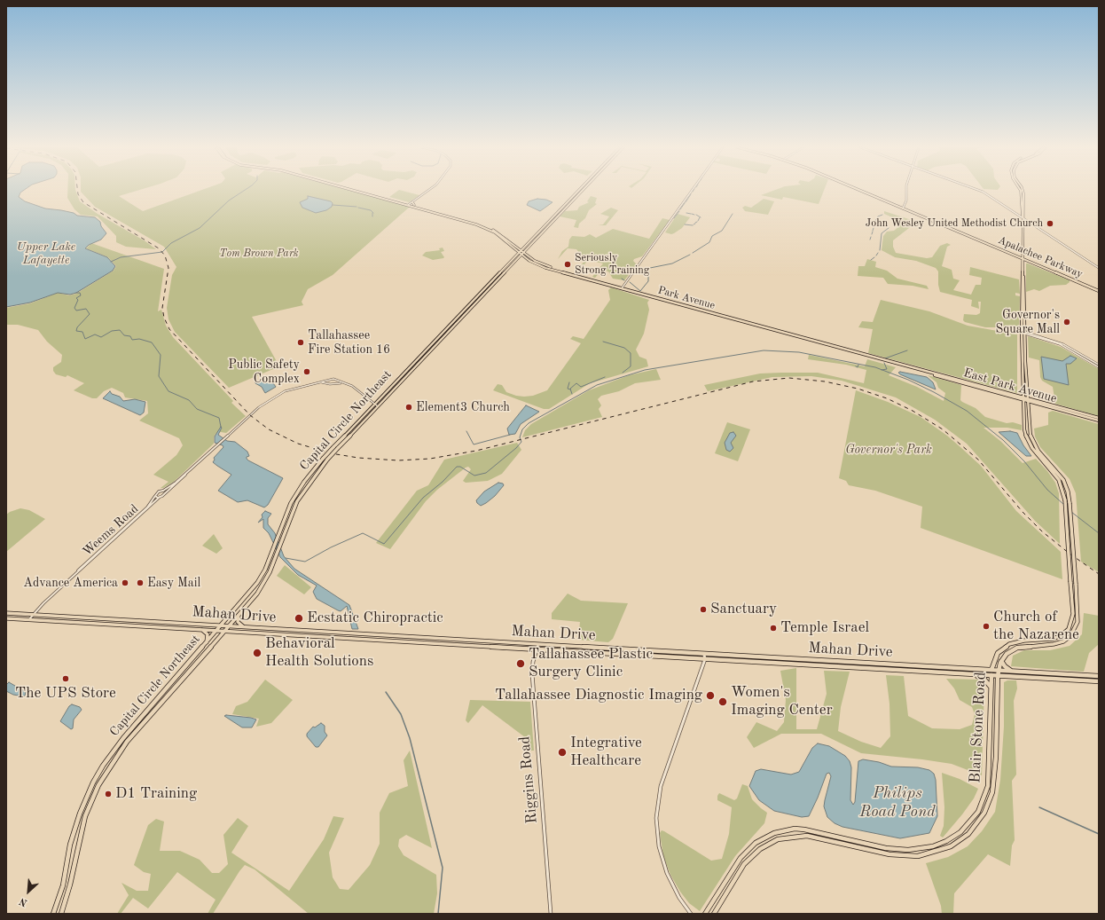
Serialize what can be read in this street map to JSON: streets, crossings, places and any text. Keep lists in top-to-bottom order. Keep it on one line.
{"streets":{"main road":["Apalachee Parkway","Park Avenue","East Park Avenue","Capital Circle Northeast","Mahan Drive","Blair Stone Road"],"street":["Weems Road","Riggins Road"]},"crossings":[["Park Avenue","East Park Avenue"],["Park Avenue","Capital Circle Northeast"],["Capital Circle Northeast","Mahan Drive"],["Weems Road","Mahan Drive"],["Mahan Drive","Blair Stone Road"],["Mahan Drive","Riggins Road"]],"water":["Upper Lake Lafayette","Philips Road Pond"],"parks":["Tom Brown Park","Governor's Park"],"places":["John Wesley United Methodist Church","Seriously Strong Training","Governor's Square Mall","Tallahassee Fire Station 16","Public Safety Complex","Element3 Church","Advance America","Easy Mail","Sanctuary","Ecstatic Chiropractic","Church of the Nazarene","Temple Israel","Behavioral Health Solutions","Tallahassee Plastic Surgery Clinic","The UPS Store","Tallahassee Diagnostic Imaging","Women's Imaging Center","Integrative Healthcare","D1 Training"],"north":"bottom left"}
